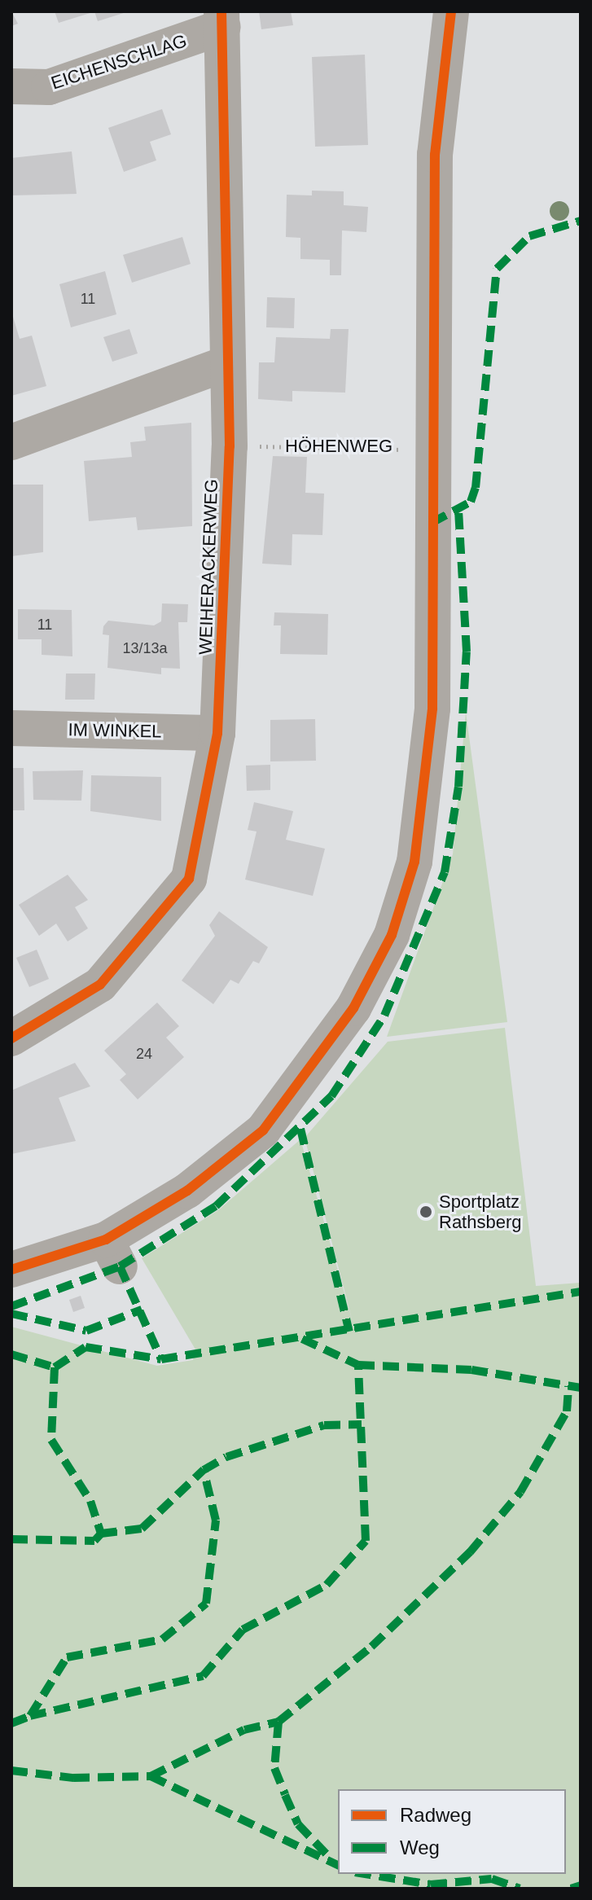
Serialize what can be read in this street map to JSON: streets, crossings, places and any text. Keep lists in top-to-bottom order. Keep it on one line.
{"streets":{"street":["EICHENSCHLAG","WEIHERACKERWEG","IM WINKEL"],"path":["HÖHENWEG"]},"crossings":[["EICHENSCHLAG","WEIHERACKERWEG"],["HÖHENWEG","WEIHERACKERWEG"],["WEIHERACKERWEG","IM WINKEL"]],"places":["Sportplatz Rathsberg"],"house_numbers":["11","11","13/13a","24"],"legend":["Radweg","Weg"]}
